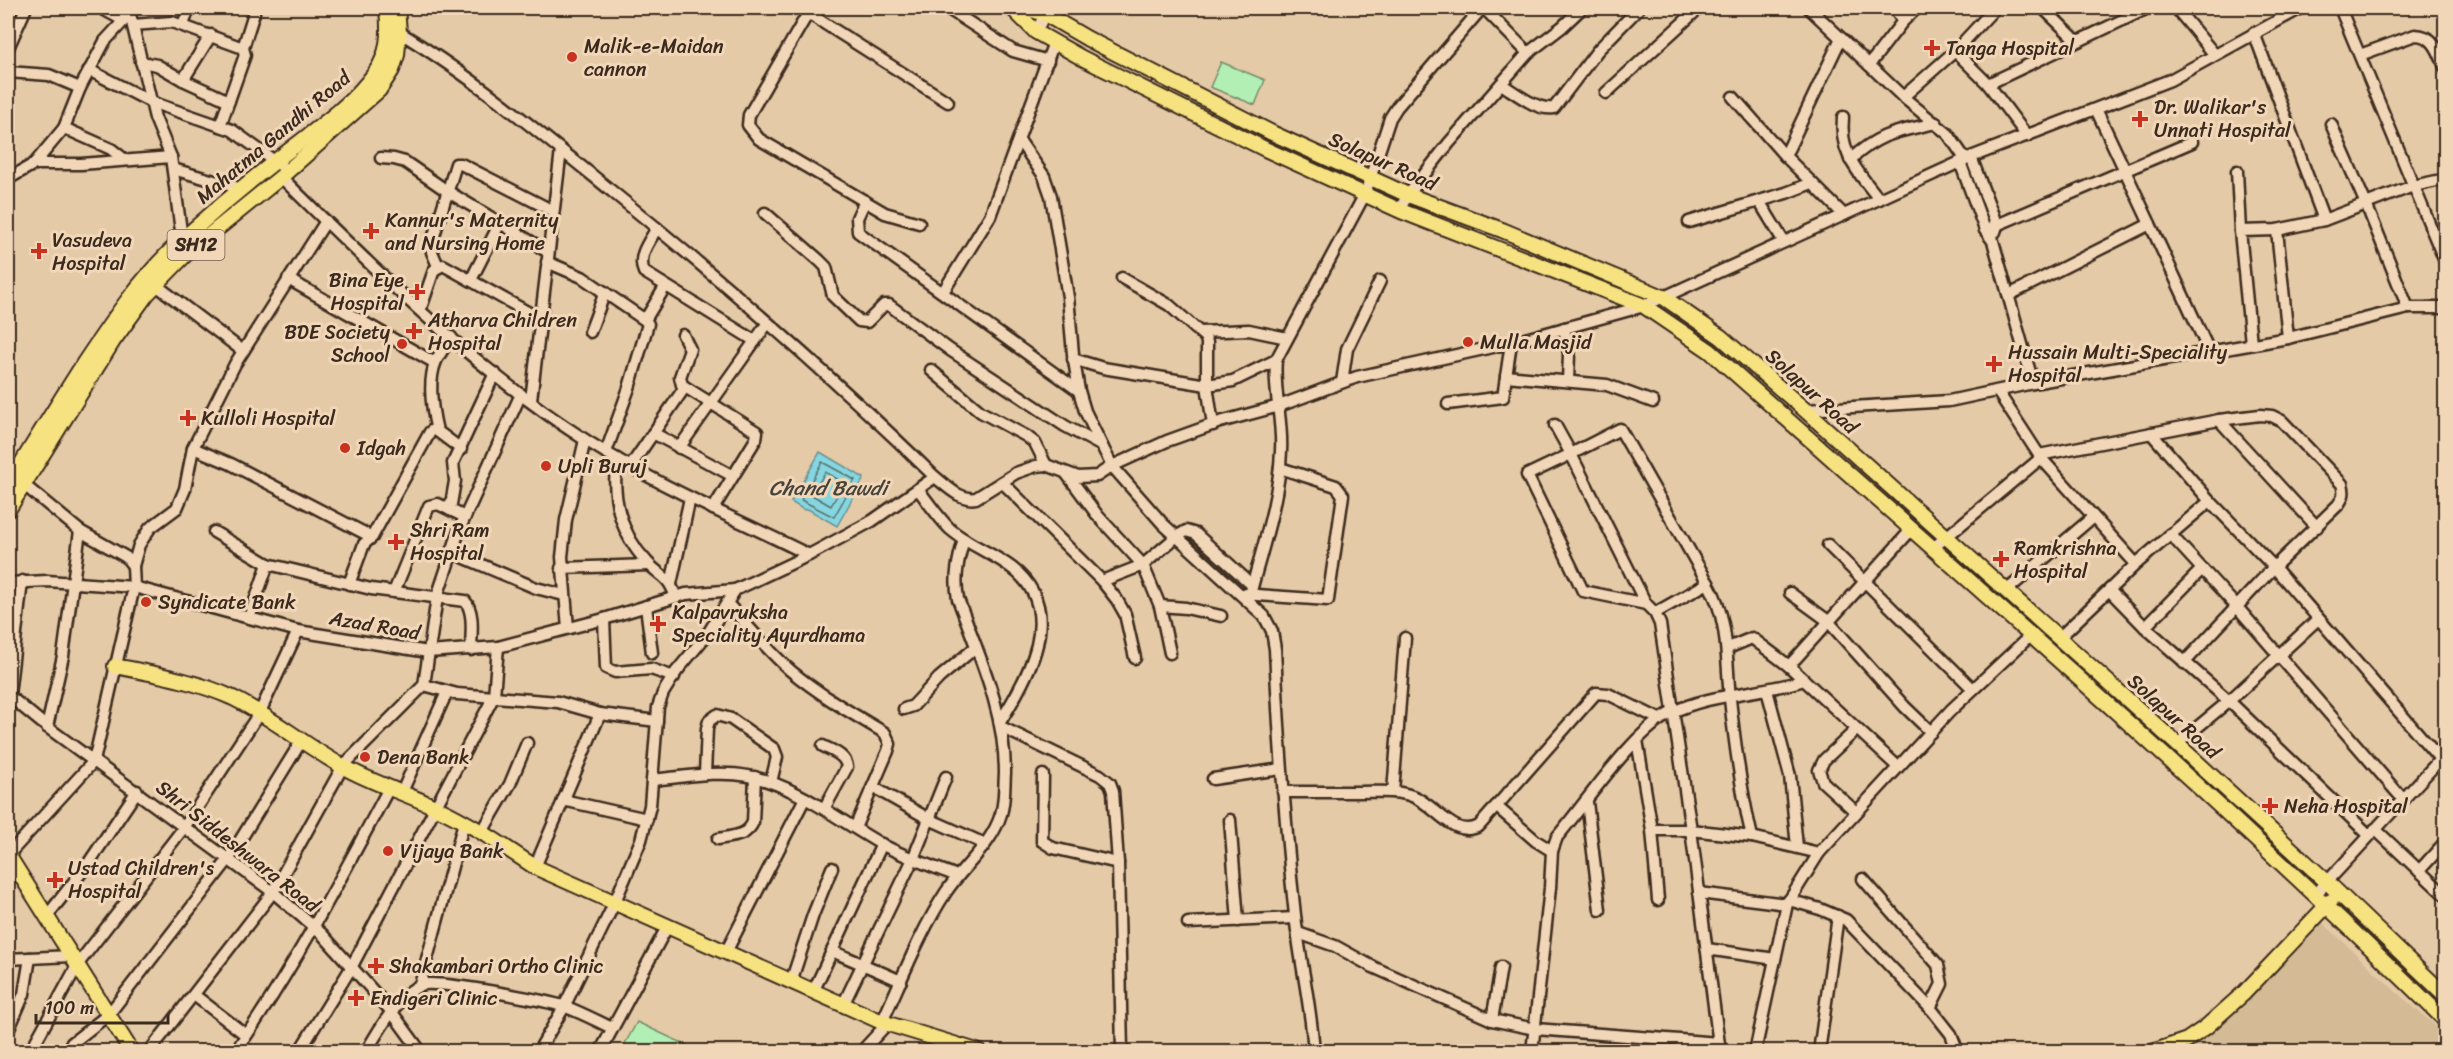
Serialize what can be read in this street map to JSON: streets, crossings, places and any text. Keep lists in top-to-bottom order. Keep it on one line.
{"streets":{"main road":["Mahatma Gandhi Road","Solapur Road","SH12"],"street":["Azad Road","Shri Siddeshwara Road"]},"water":["Chand Bawdi"],"places":{"health":["Tanga Hospital","Dr. Walikar's Unnati Hospital","Kannur's Maternity and Nursing Home","Vasudeva Hospital","Bina Eye Hospital","Atharva Children Hospital","Hussain Multi-Speciality Hospital","Kulloli Hospital","Shri Ram Hospital","Ramkrishna Hospital","Kalpavruksha Speciality Ayurdhama","Neha Hospital","Ustad Children's Hospital","Shakambari Ortho Clinic","Endigeri Clinic"],"other":["Malik-e-Maidan cannon","Mulla Masjid","BDE Society School","Idgah","Upli Buruj","Syndicate Bank","Dena Bank","Vijaya Bank"]},"scale_bar":"100 m"}
